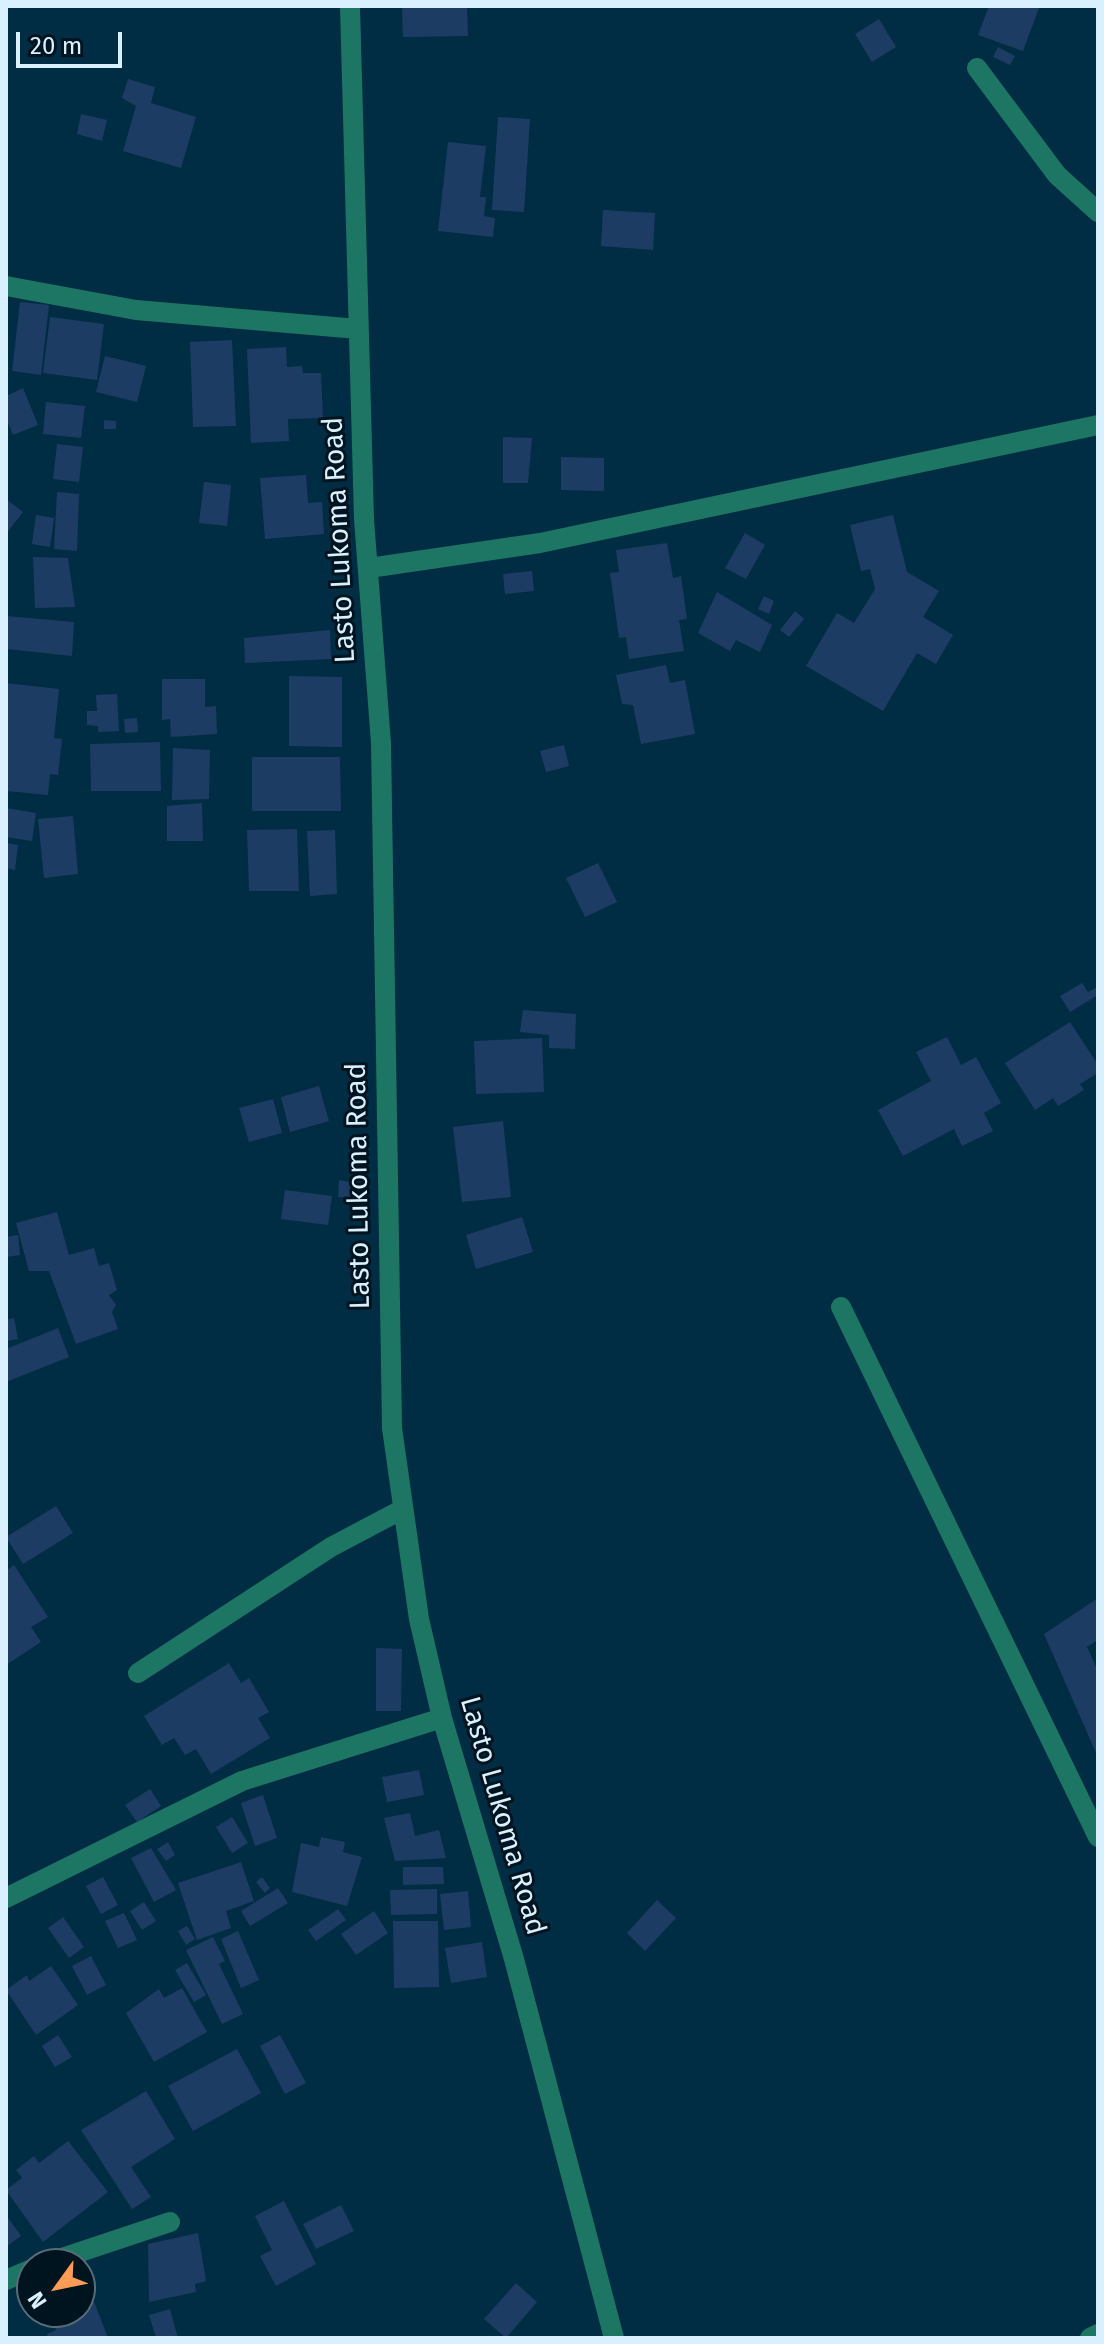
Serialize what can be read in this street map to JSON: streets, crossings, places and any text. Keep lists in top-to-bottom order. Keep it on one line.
{"streets":{"street":["Lasto Lukoma Road"]},"scale_bar":"20 m","north":"bottom left"}
